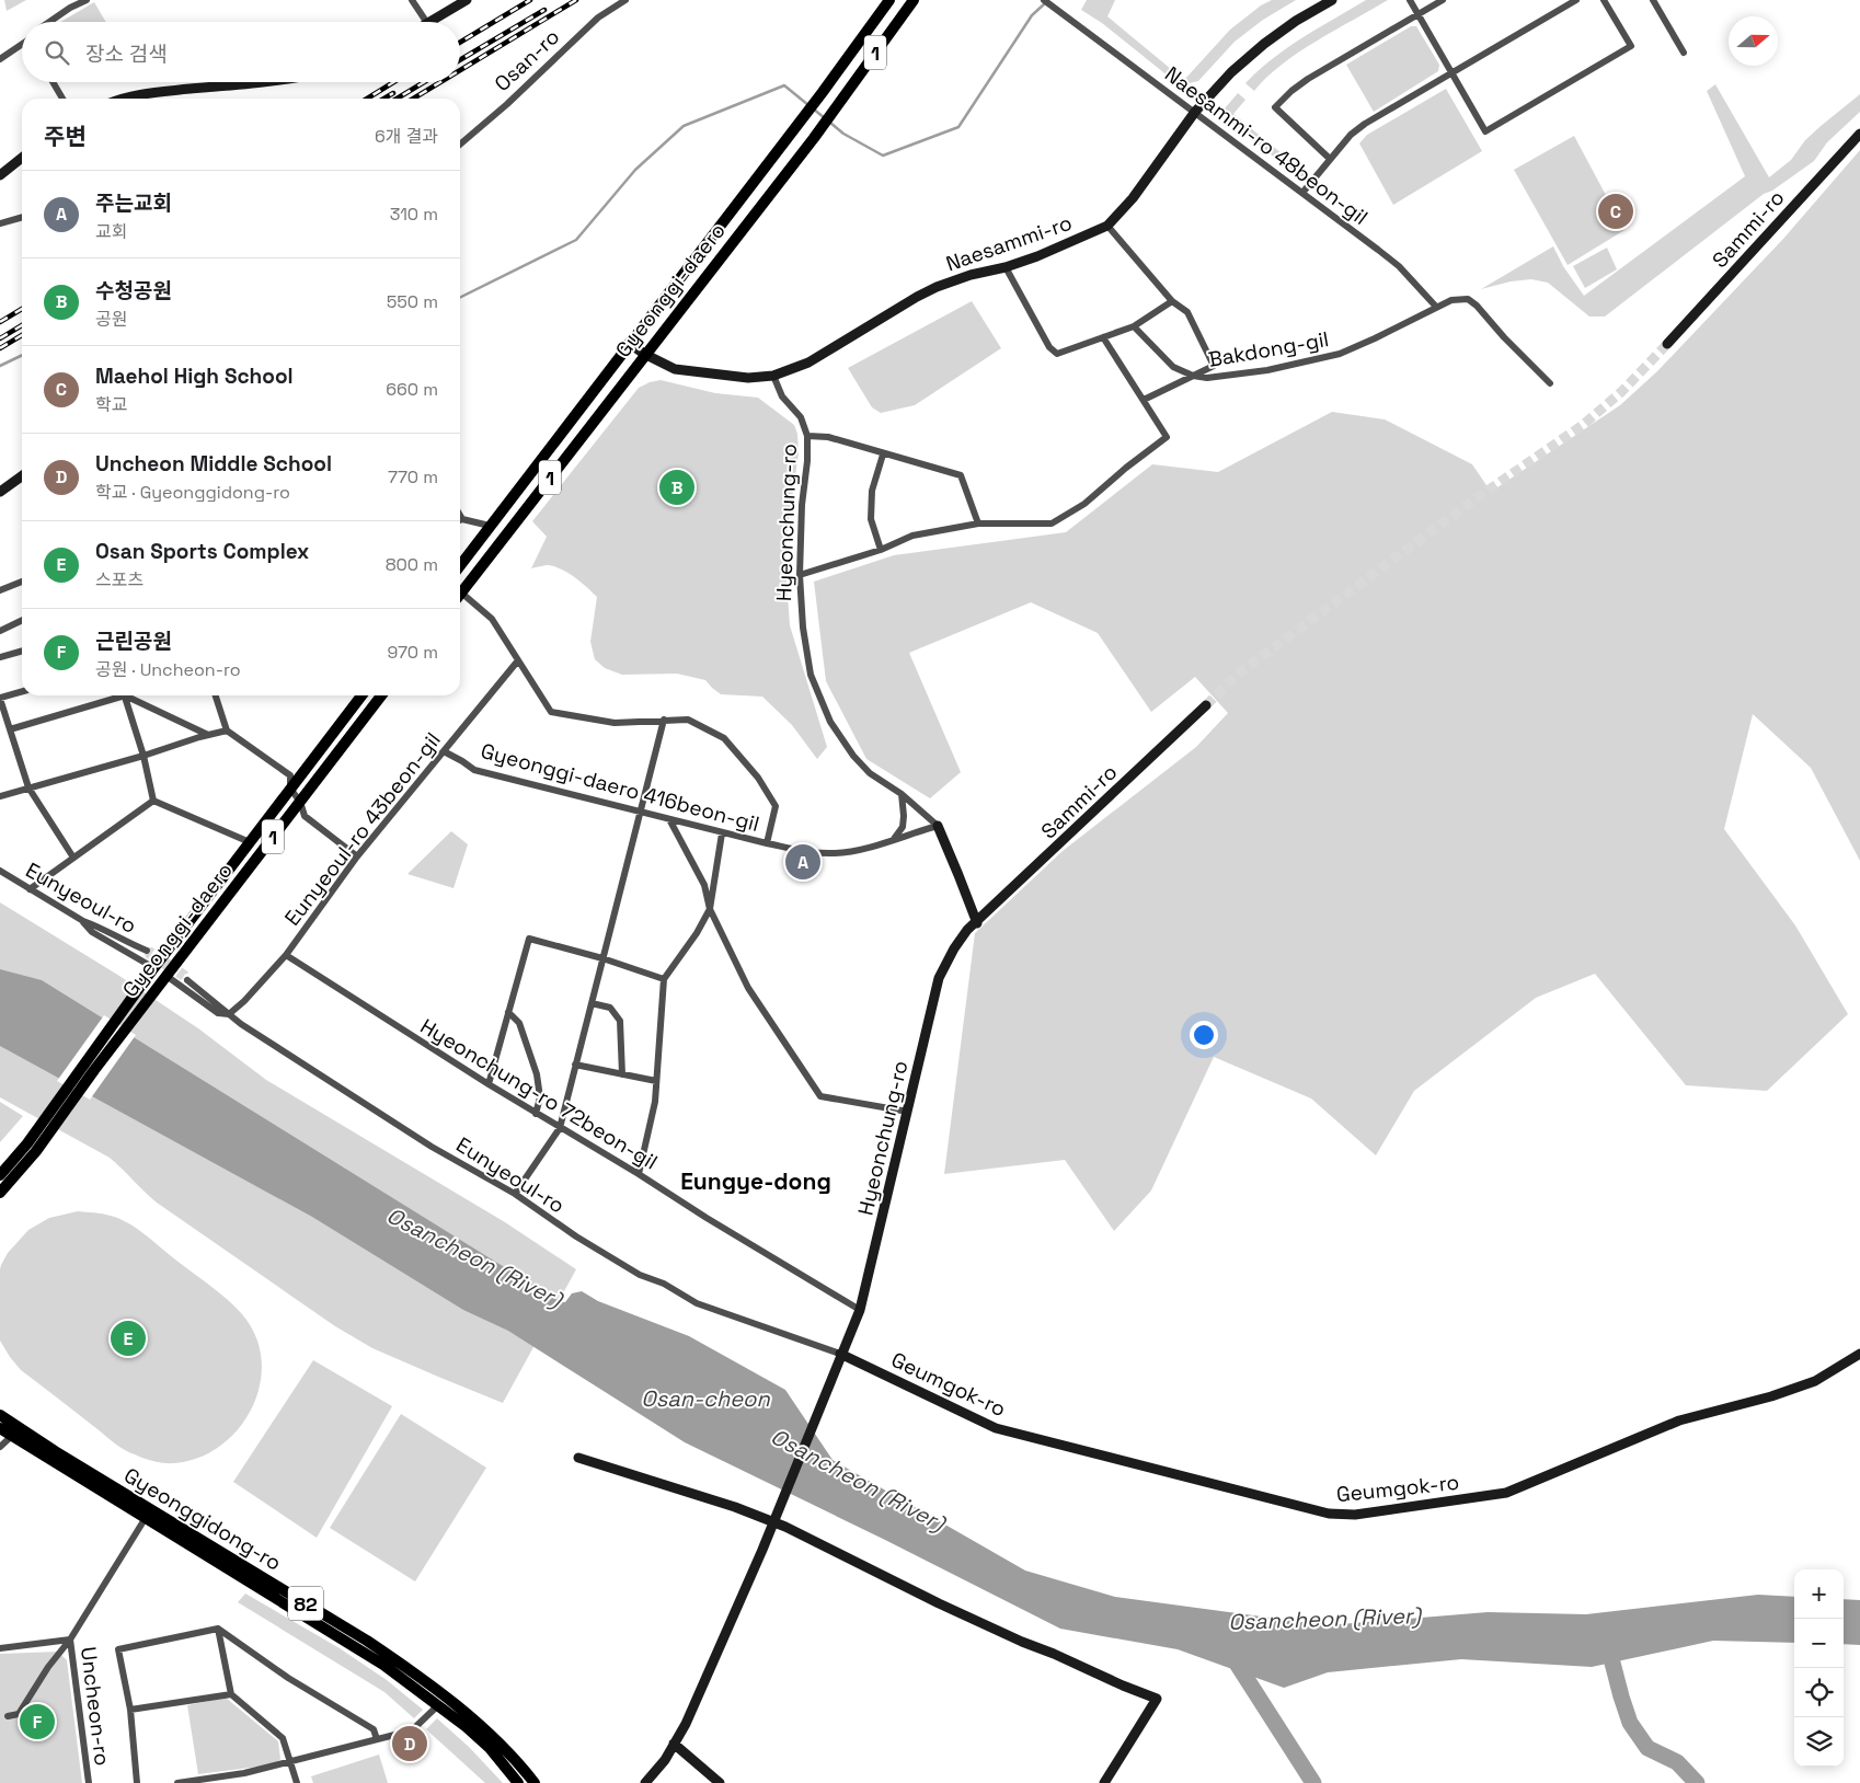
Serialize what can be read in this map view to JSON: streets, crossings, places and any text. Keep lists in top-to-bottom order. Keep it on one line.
{"streets":{"main road":["1","Gyeonggi-daero","Gyeonggidong-ro","82"],"street":["Osan-ro","Naesammi-ro 48beon-gil","Sammi-ro","Naesammi-ro","Bakdong-gil","Hyeonchung-ro","Gyeonggi-daero 416beon-gil","Eunyeoul-ro 43beon-gil","Eunyeoul-ro","Hyeonchung-ro 72beon-gil","Geumgok-ro","Uncheon-ro"]},"crossings":[["Naesammi-ro 48beon-gil","Naesammi-ro"],["Naesammi-ro 48beon-gil","Bakdong-gil"],["Sammi-ro","Hyeonchung-ro"],["Naesammi-ro","Gyeonggi-daero"],["Naesammi-ro","Hyeonchung-ro"],["Hyeonchung-ro","Eunyeoul-ro"],["Hyeonchung-ro","Hyeonchung-ro 72beon-gil"],["Hyeonchung-ro","Geumgok-ro"],["Gyeonggi-daero 416beon-gil","Eunyeoul-ro 43beon-gil"],["Eunyeoul-ro 43beon-gil","Eunyeoul-ro"],["Eunyeoul-ro 43beon-gil","Hyeonchung-ro 72beon-gil"],["Eunyeoul-ro","Geumgok-ro"]],"districts":["Eungye-dong"],"water":["Osancheon (River)","Osan-cheon"],"north":"right","page":{"search":"장소 검색","heading":["주변","6개 결과"],"list":[{"mark":"A","name":"주는교회","note":"교회","value":"310 m"},{"mark":"B","name":"수청공원","note":"공원","value":"550 m"},{"mark":"C","name":"Maehol High School","note":"학교","value":"660 m"},{"mark":"D","name":"Uncheon Middle School","note":"학교 · Gyeonggidong-ro","value":"770 m"},{"mark":"E","name":"Osan Sports Complex","note":"스포츠","value":"800 m"},{"mark":"F","name":"근린공원","note":"공원 · Uncheon-ro","value":"970 m"}],"pins":["C","B","A","E","F","D"],"map_buttons":["+","−"]}}
